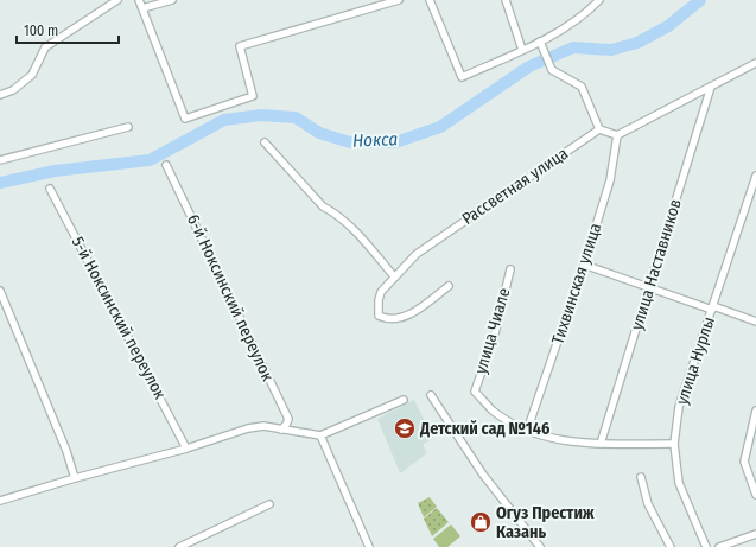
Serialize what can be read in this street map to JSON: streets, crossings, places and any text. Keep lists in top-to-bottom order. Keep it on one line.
{"streets":{"street":["Рассветная улица","улица Наставников","Тихвинская улица","6-й Ноксинский переулок","5-й Ноксинский переулок","улица Чиале","улица Нурлы"]},"crossings":[["Тихвинская улица","улица Чиале"]],"water":["Нокса"],"places":{"school or university":["Детский сад №146"],"shop":["Огуз Престиж Казань"]},"scale_bar":"100 m"}
